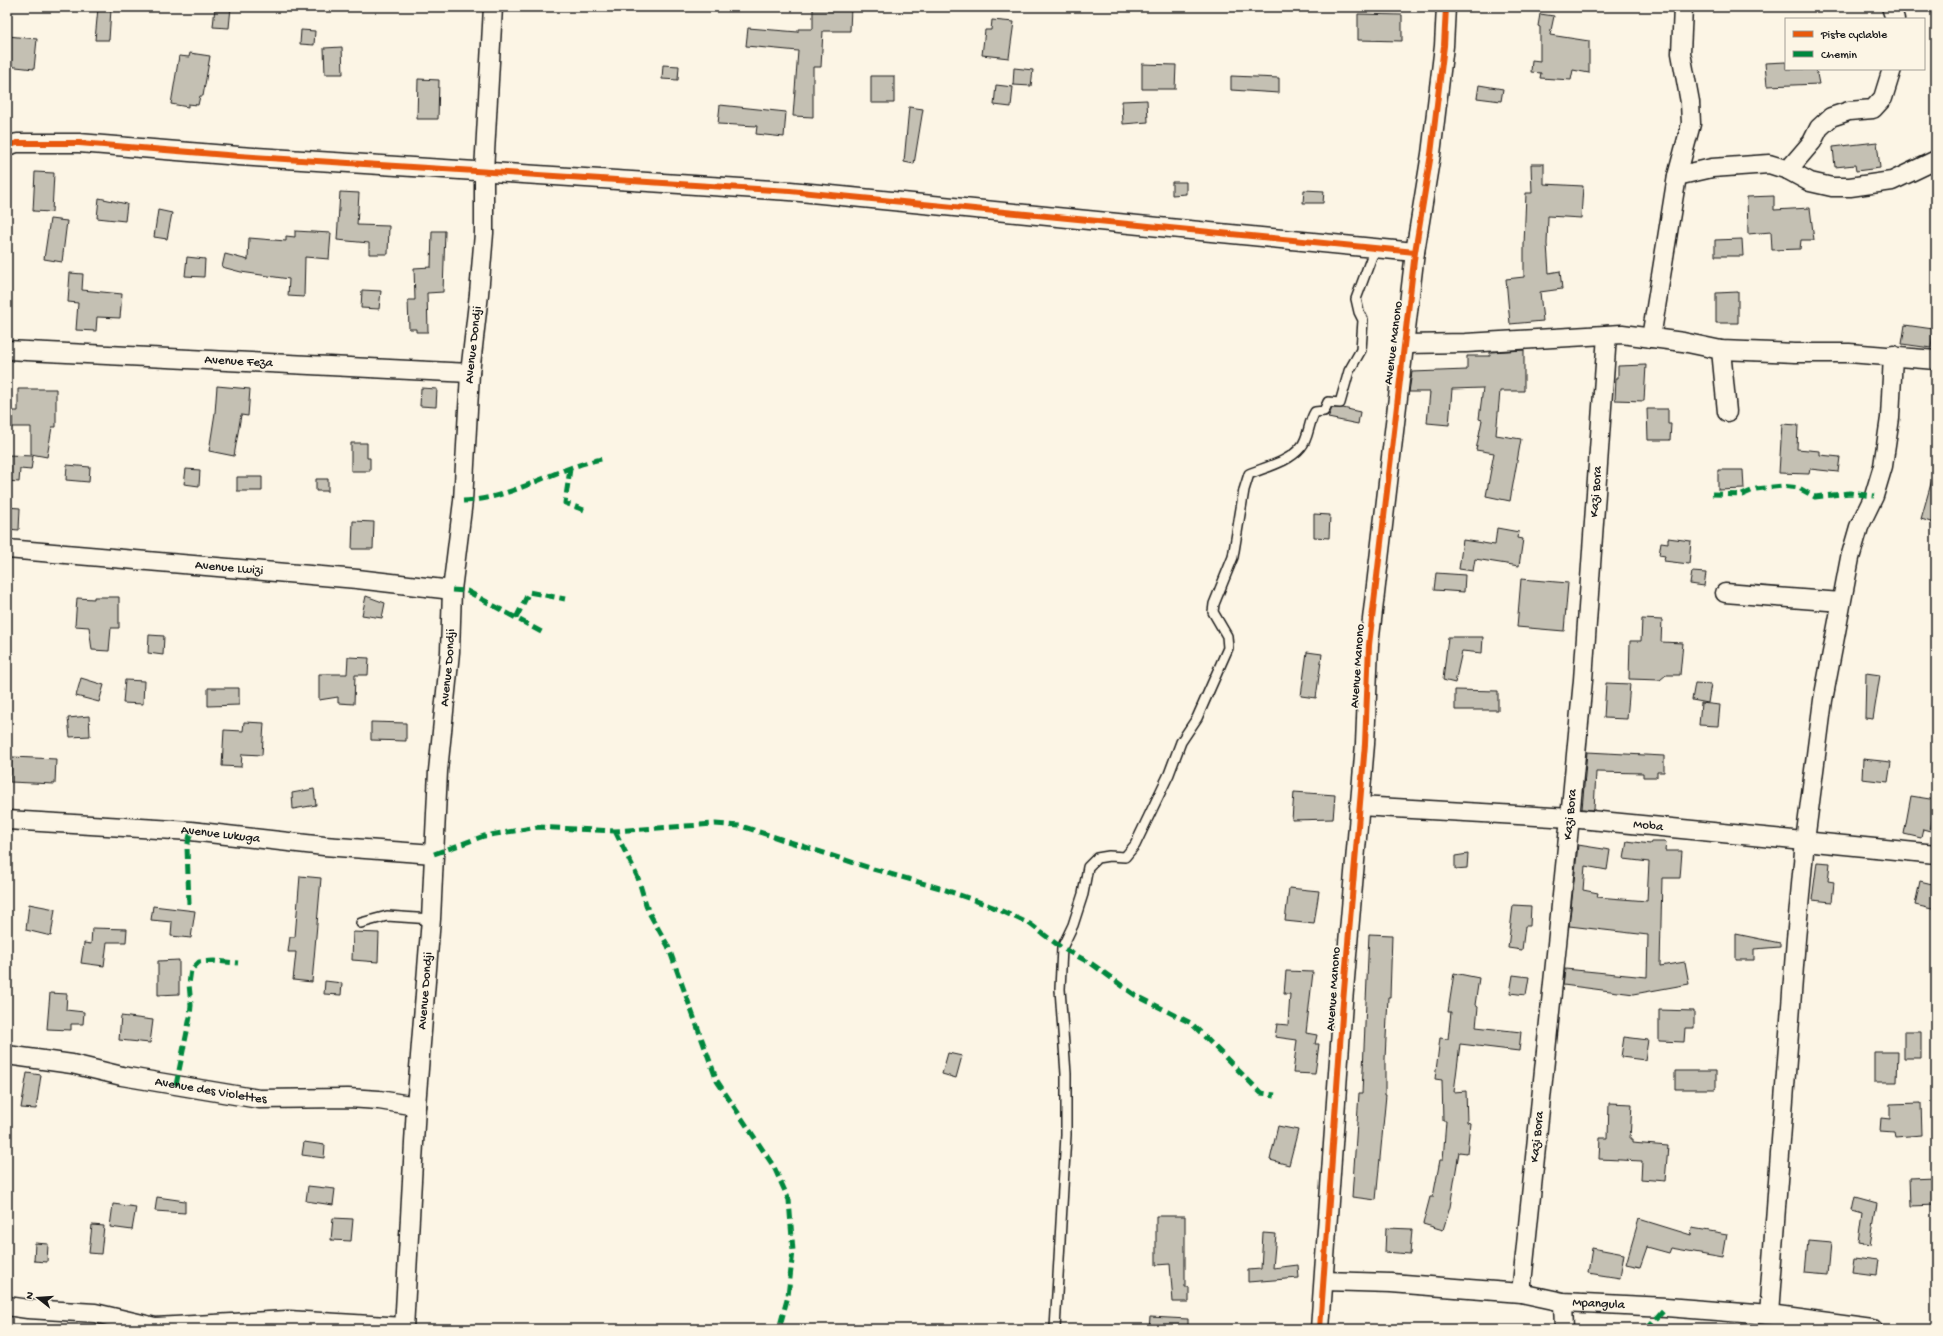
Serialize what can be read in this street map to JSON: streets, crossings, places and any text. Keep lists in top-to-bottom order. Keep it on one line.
{"streets":{"street":["Avenue Manono","Avenue Dondji","Avenue Feza","Kazi Bora","Avenue Lwizi","Moba","Avenue Lukuga","Avenue des Violettes","Mpangula"]},"crossings":[["Avenue Manono","Moba"],["Avenue Manono","Mpangula"],["Avenue Dondji","Avenue Feza"],["Avenue Dondji","Avenue Lwizi"],["Avenue Dondji","Avenue Lukuga"],["Avenue Dondji","Avenue des Violettes"],["Kazi Bora","Moba"],["Kazi Bora","Mpangula"]],"legend":["Piste cyclable","Chemin"],"north":"left"}
